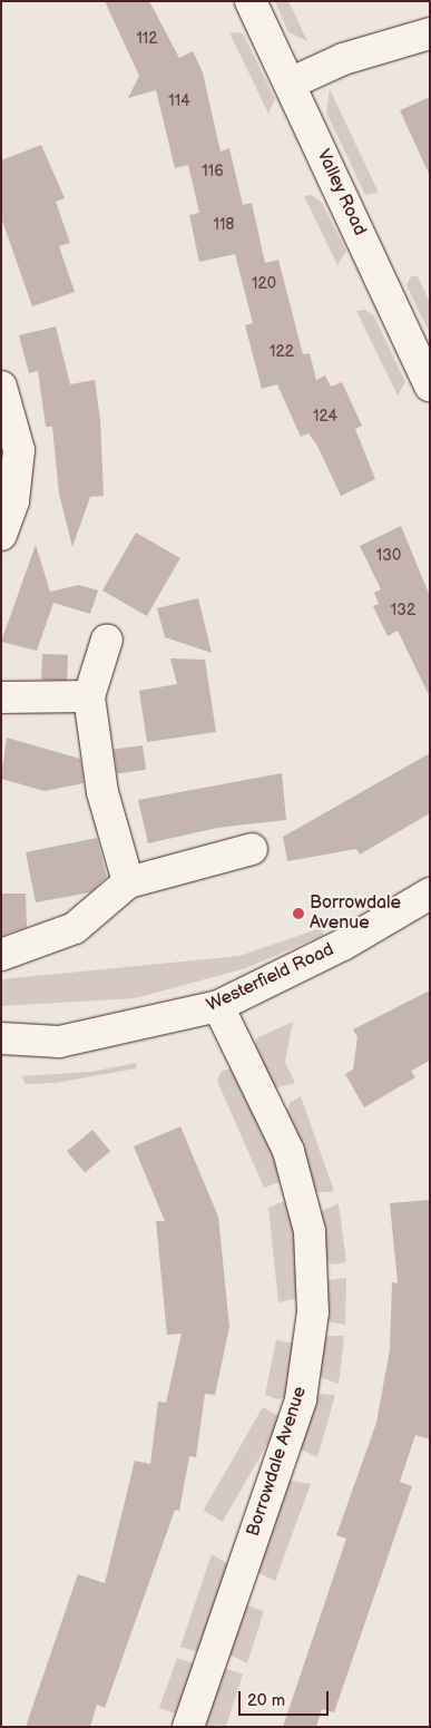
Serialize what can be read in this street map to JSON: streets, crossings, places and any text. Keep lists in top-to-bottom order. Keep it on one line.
{"streets":{"street":["Valley Road","Westerfield Road","Borrowdale Avenue"]},"crossings":[["Westerfield Road","Borrowdale Avenue"]],"places":["Borrowdale Avenue"],"house_numbers":["112","114","116","118","120","122","124","130","132"],"scale_bar":"20 m"}
